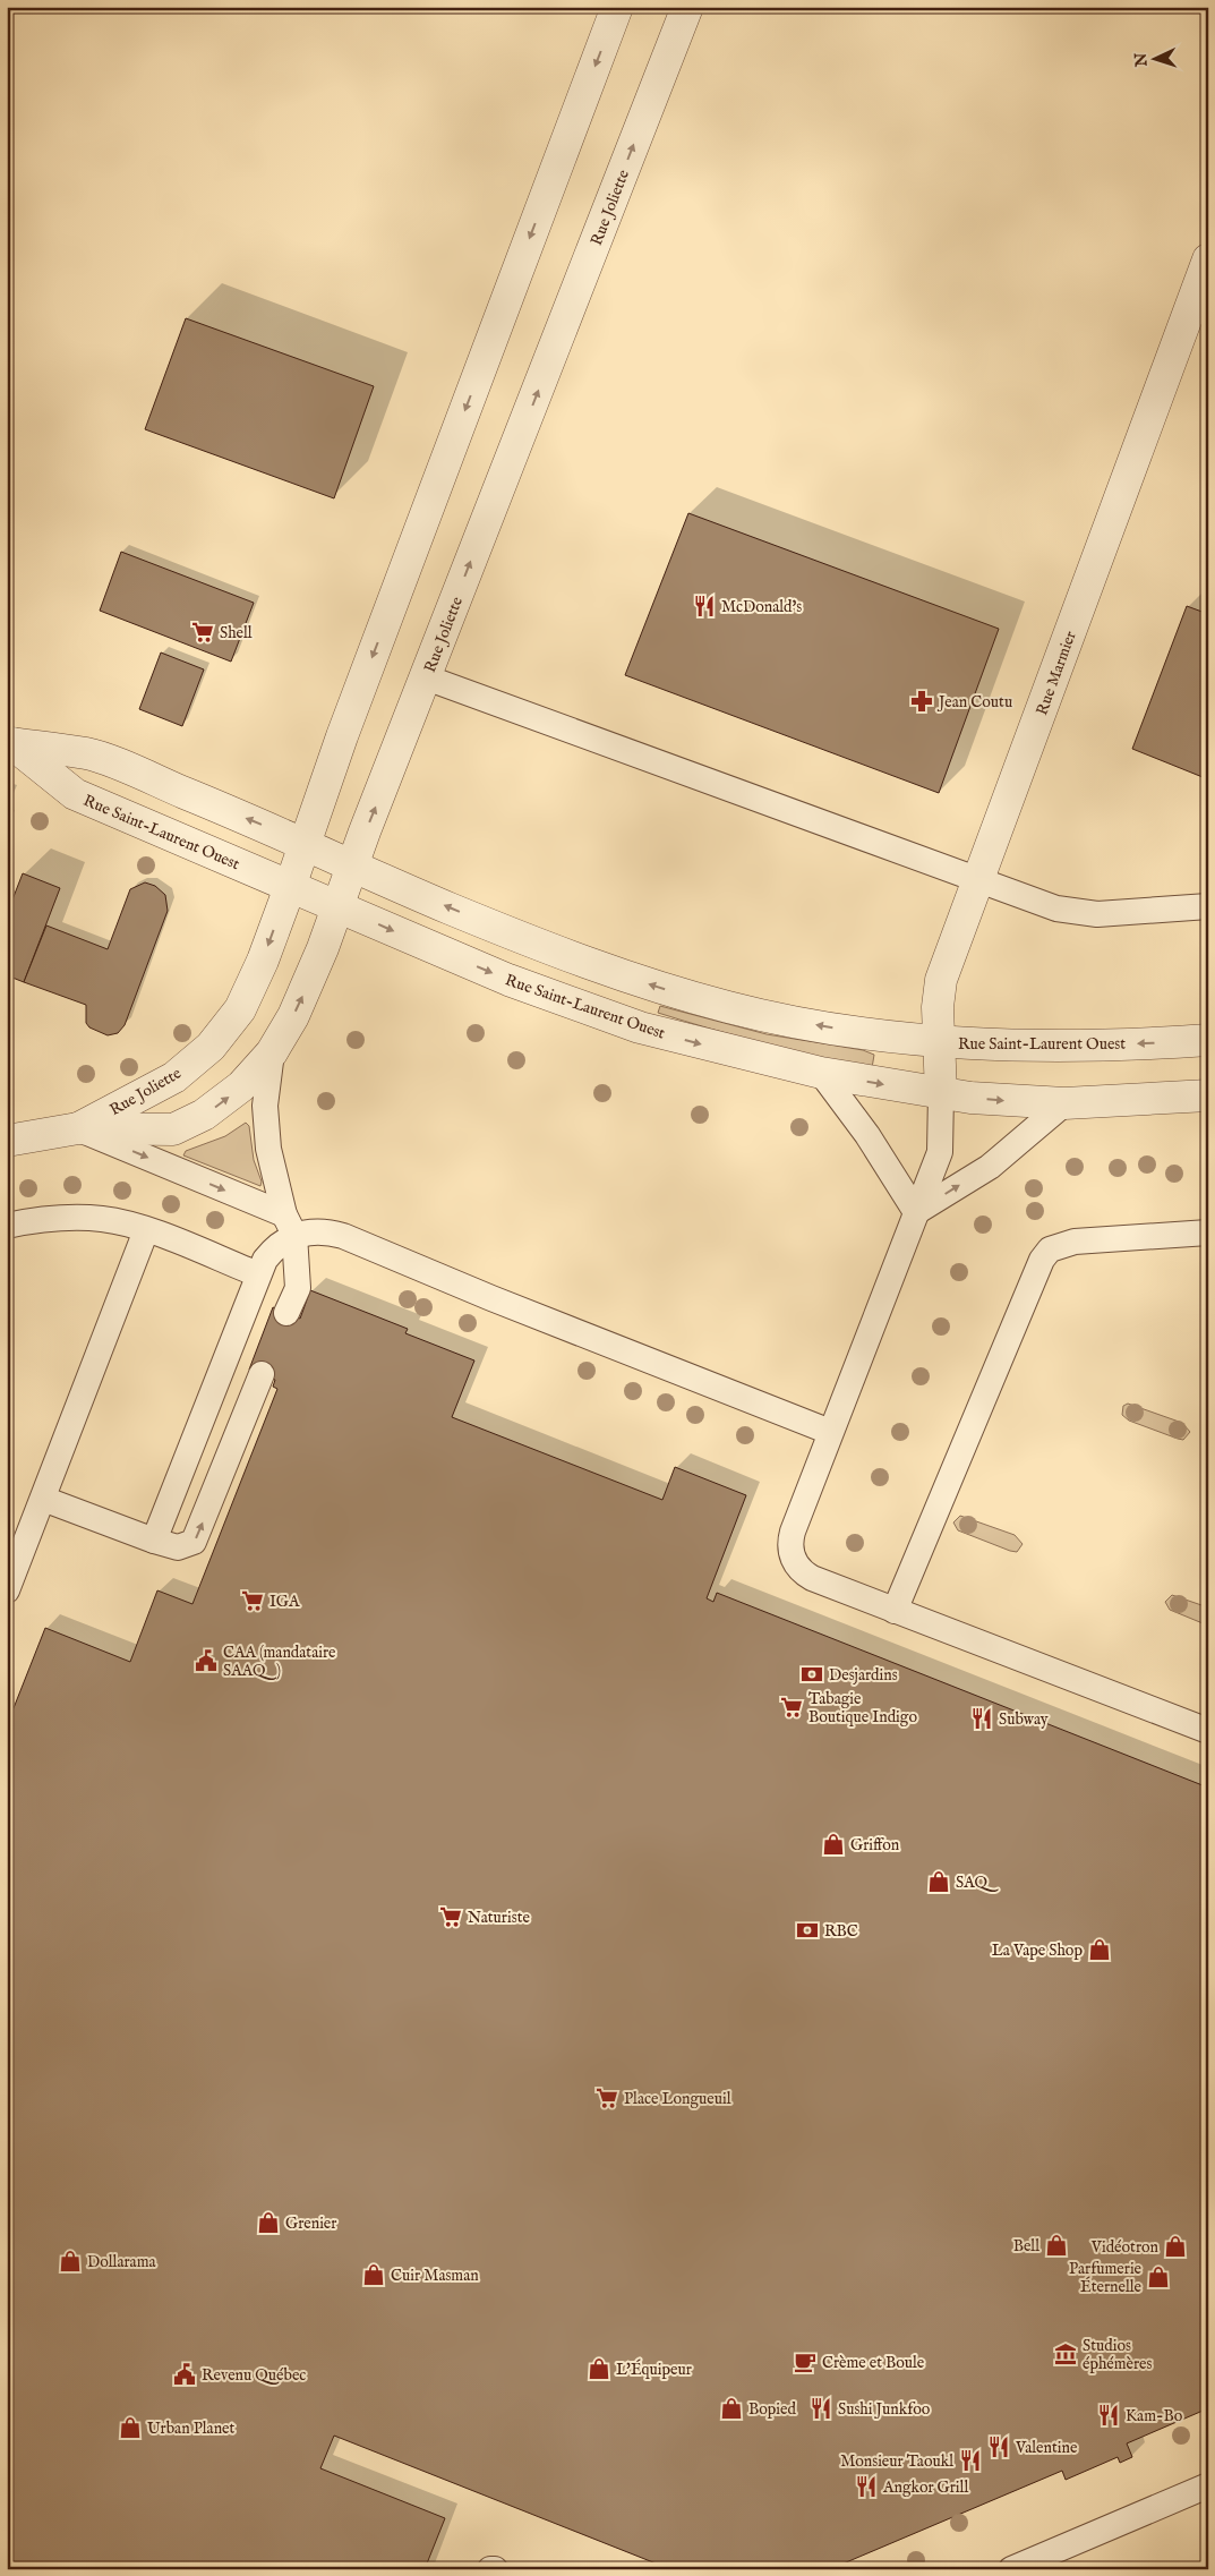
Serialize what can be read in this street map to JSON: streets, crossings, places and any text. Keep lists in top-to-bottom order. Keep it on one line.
{"streets":{"street":["Rue Joliette","Rue Marmier","Rue Saint-Laurent Ouest"]},"crossings":[["Rue Joliette","Rue Saint-Laurent Ouest"],["Rue Marmier","Rue Saint-Laurent Ouest"]],"places":{"restaurant":["McDonald's","Subway","Sushi Junkfoo","Kam-Bo","Valentine","Monsieur Taoukl","Angkor Grill"],"supermarket":["Shell","IGA","Tabagie Boutique Indigo","Naturiste","Place Longueuil"],"pharmacy":["Jean Coutu"],"public building":["CAA (mandataire SAAQ)","Revenu Québec"],"bank":["Desjardins","RBC"],"shop":["Griffon","SAQ","La Vape Shop","Grenier","Bell","Vidéotron","Dollarama","Cuir Masman","Parfumerie Éternelle","L'Équipeur","Bopied","Urban Planet"],"museum":["Studios éphémères"],"cafe":["Crème et Boule"]},"north":"left"}
